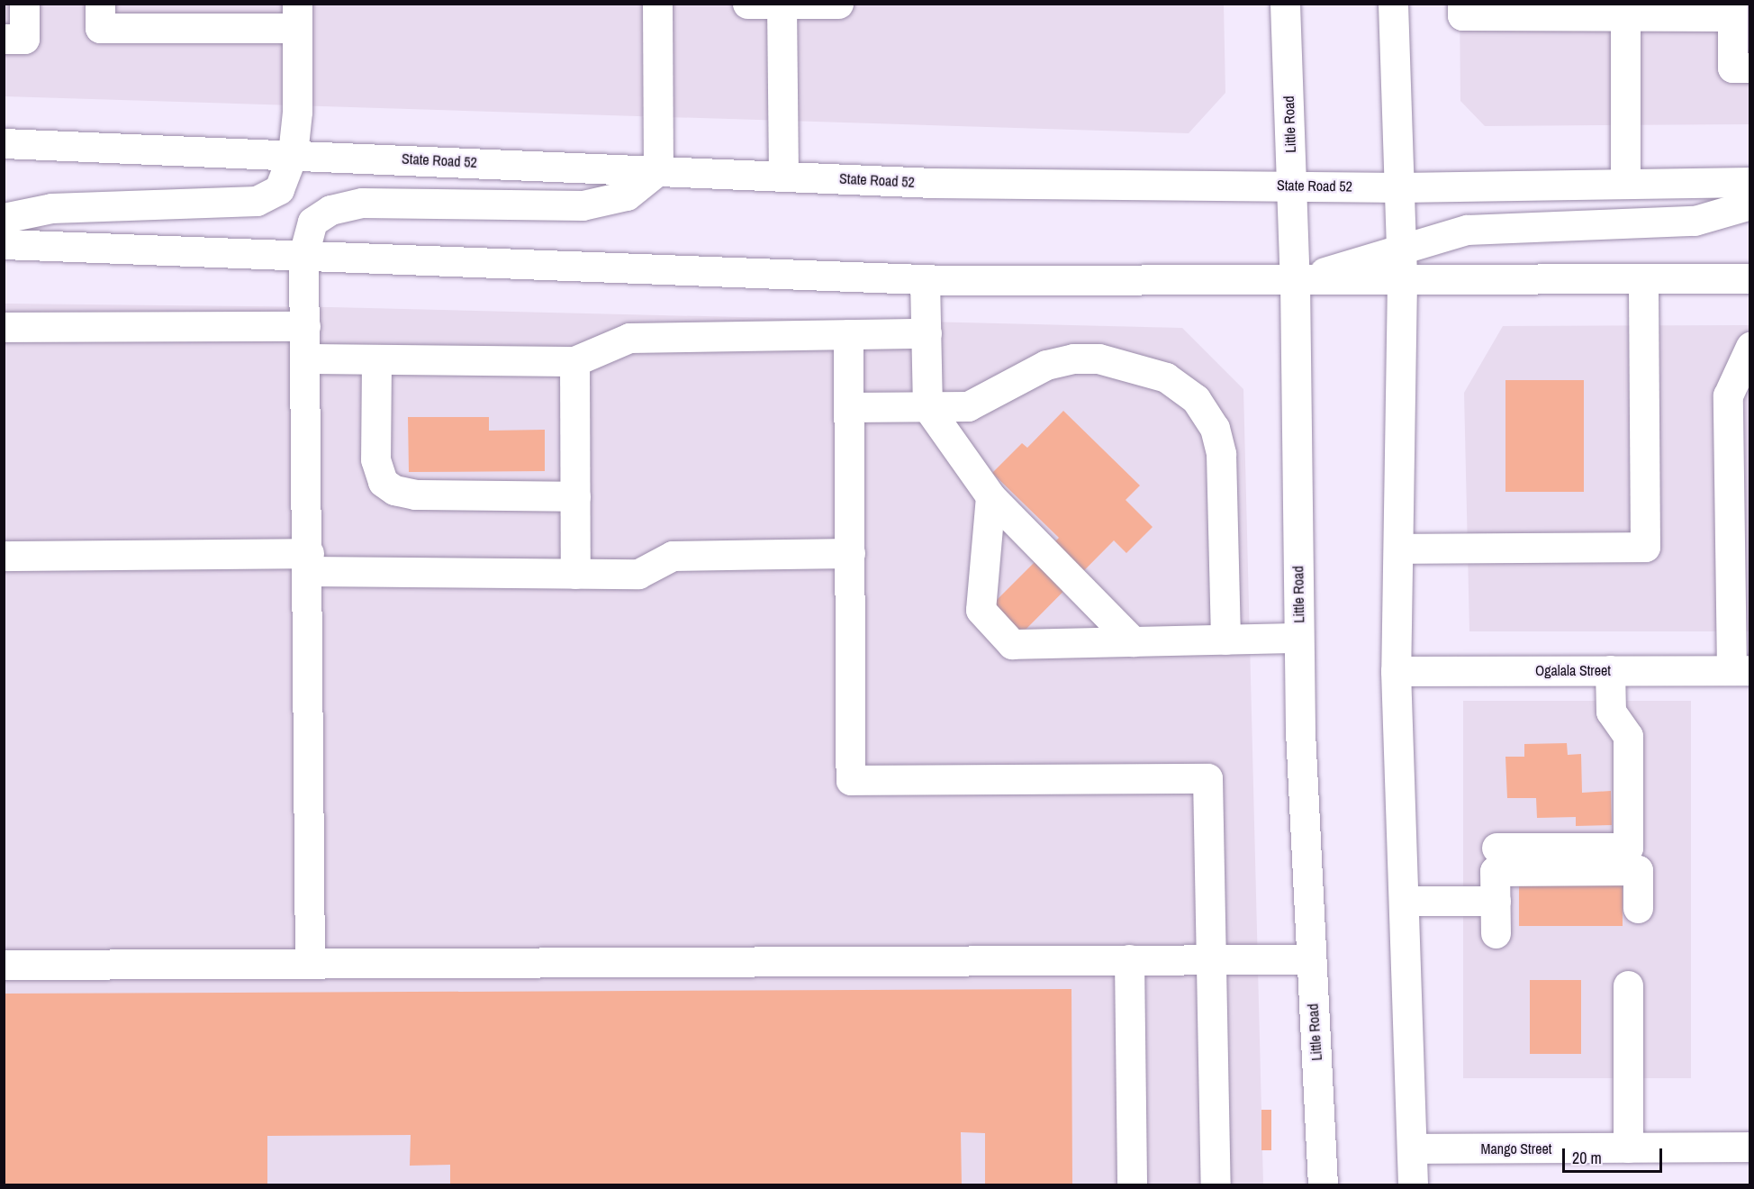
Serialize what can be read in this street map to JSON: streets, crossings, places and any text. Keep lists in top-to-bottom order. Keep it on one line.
{"streets":{"main road":["Little Road","State Road 52","Ogalala Street","Mango Street"]},"crossings":[["Little Road","State Road 52"]],"scale_bar":"20 m"}
